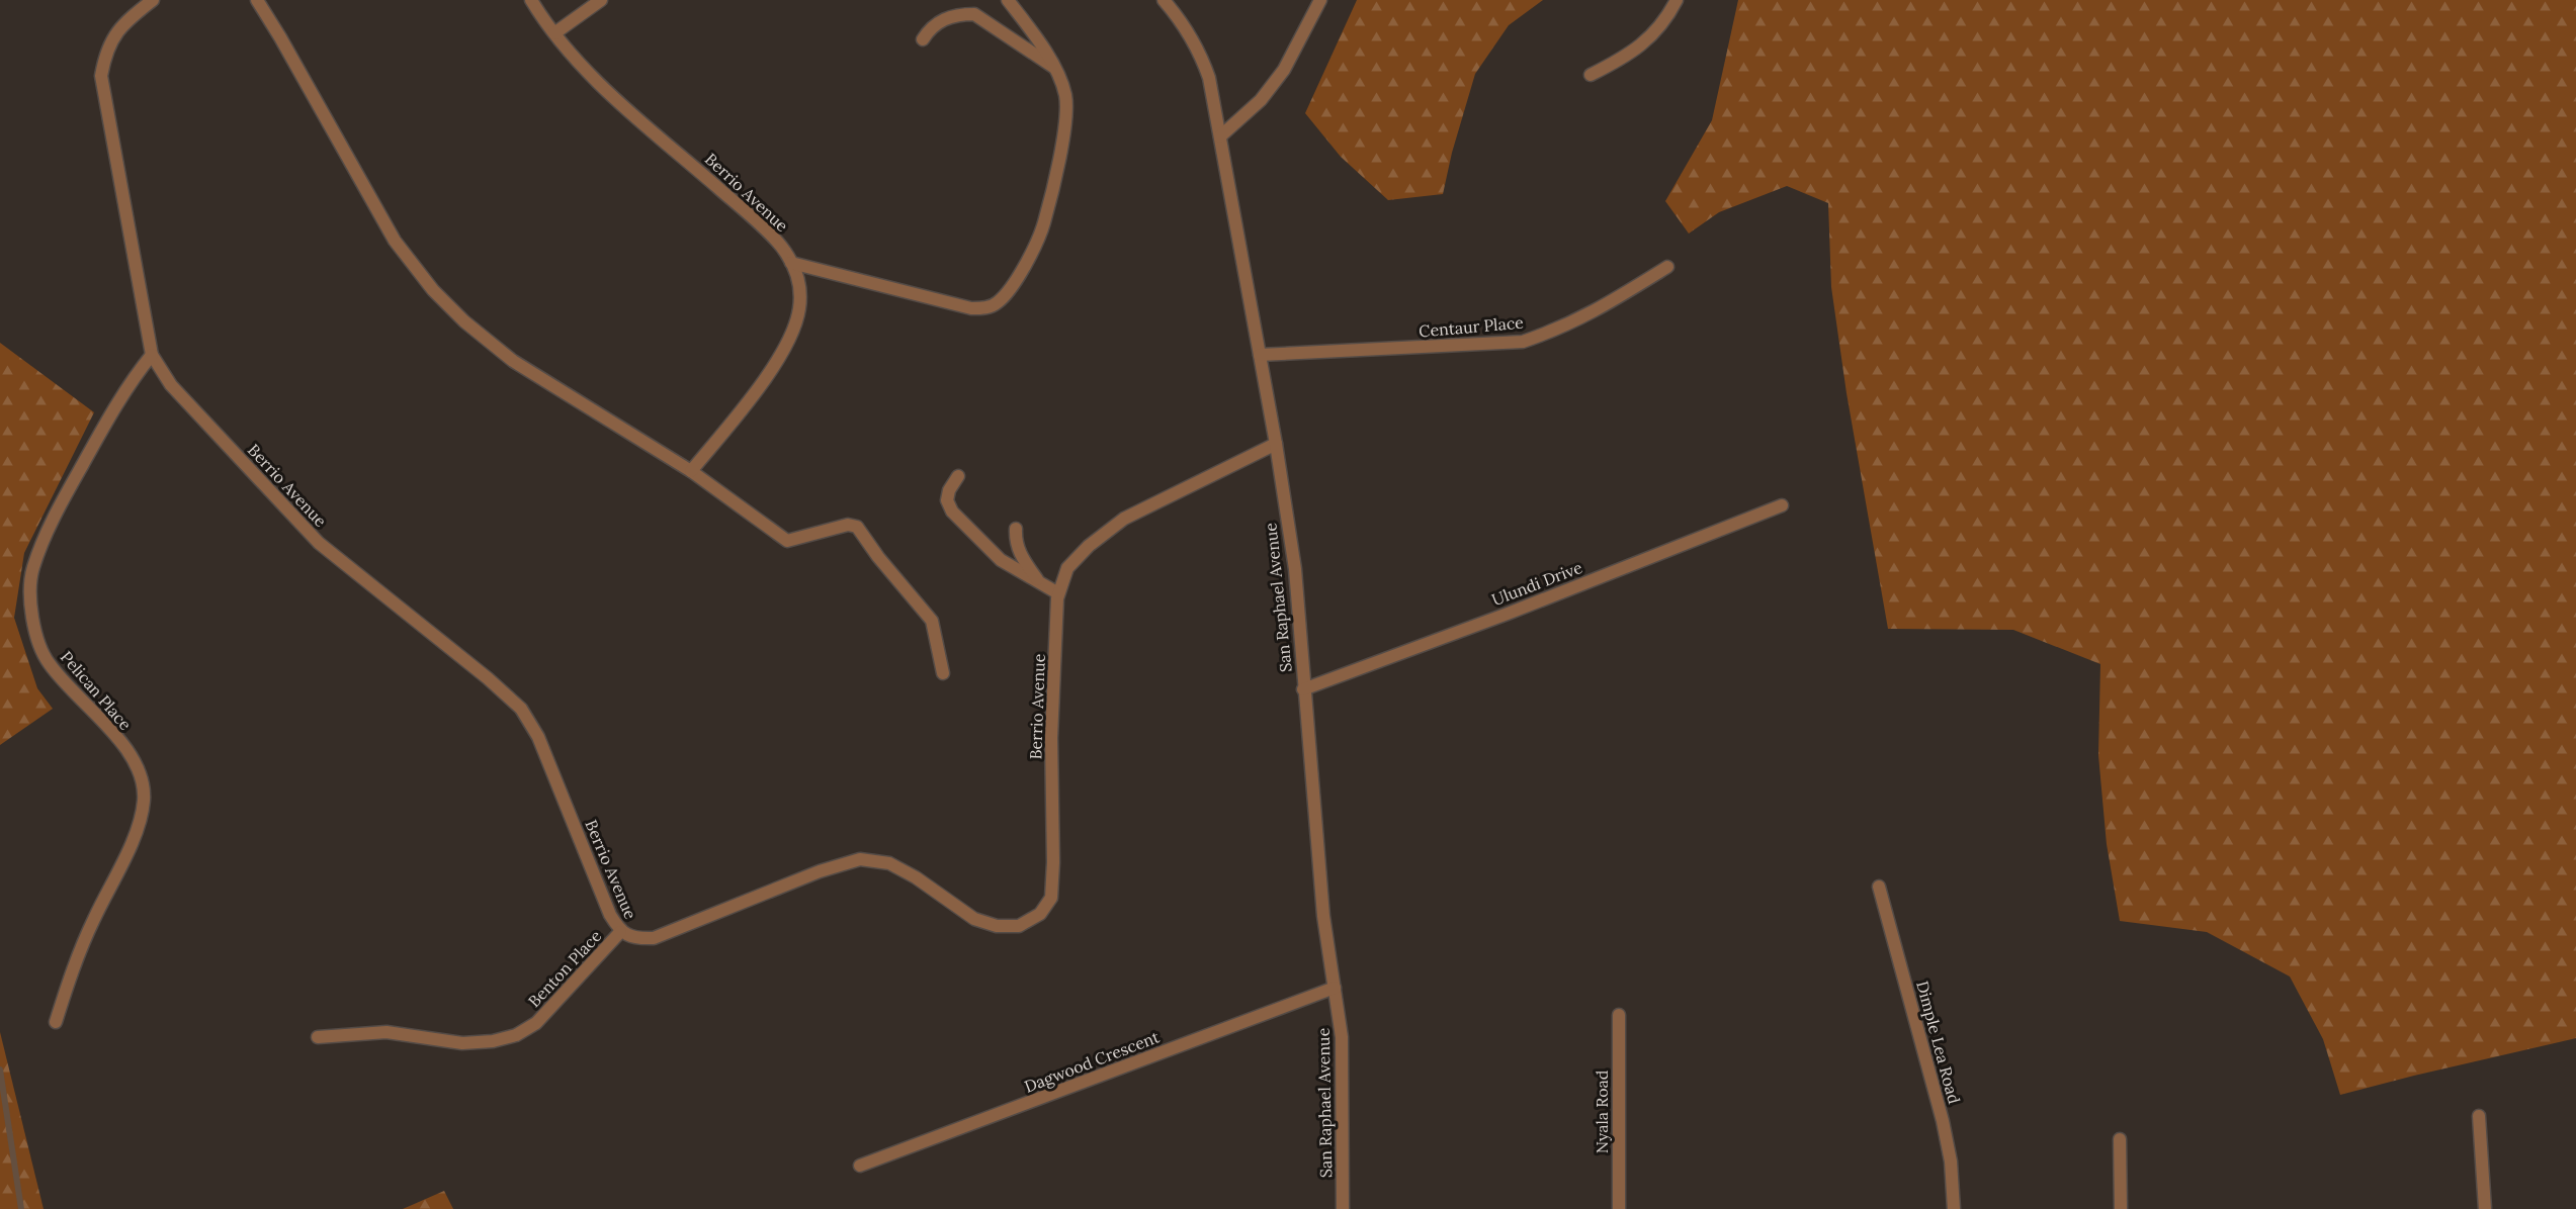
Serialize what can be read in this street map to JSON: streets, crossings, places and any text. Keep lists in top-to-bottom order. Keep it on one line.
{"streets":{"street":["Berrio Avenue","Centaur Place","Ulundi Drive","San Raphael Avenue","Pelican Place","Benton Place","Dimple Lea Road","Dagwood Crescent","Nyala Road"]},"crossings":[["Berrio Avenue","San Raphael Avenue"],["Berrio Avenue","Pelican Place"],["Berrio Avenue","Benton Place"],["Centaur Place","San Raphael Avenue"],["Ulundi Drive","San Raphael Avenue"],["San Raphael Avenue","Dagwood Crescent"]]}
